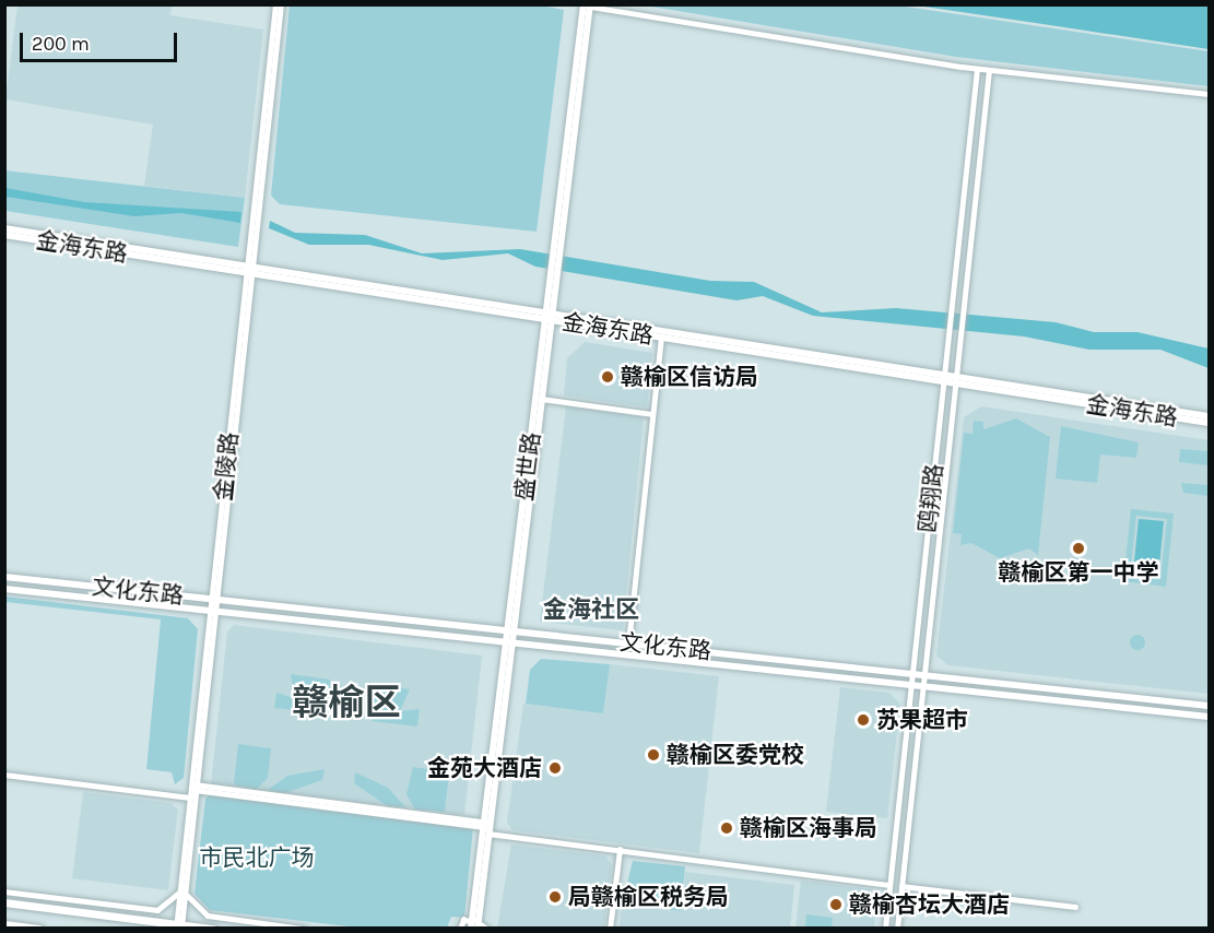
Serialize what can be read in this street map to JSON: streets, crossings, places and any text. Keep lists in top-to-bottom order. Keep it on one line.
{"streets":{"main road":["金海东路","盛世路","文化东路"],"street":["金陵路","鸥翔路"]},"crossings":[["金海东路","金陵路"],["金海东路","盛世路"],["金海东路","鸥翔路"],["金陵路","文化东路"],["盛世路","文化东路"],["鸥翔路","文化东路"]],"districts":["金海社区","赣榆区"],"parks":["市民北广场"],"places":["赣榆区信访局","赣榆区第一中学","苏果超市","赣榆区委党校","金苑大酒店","赣榆区海事局","局赣榆区税务局","赣榆杏坛大酒店"],"scale_bar":"200 m"}
